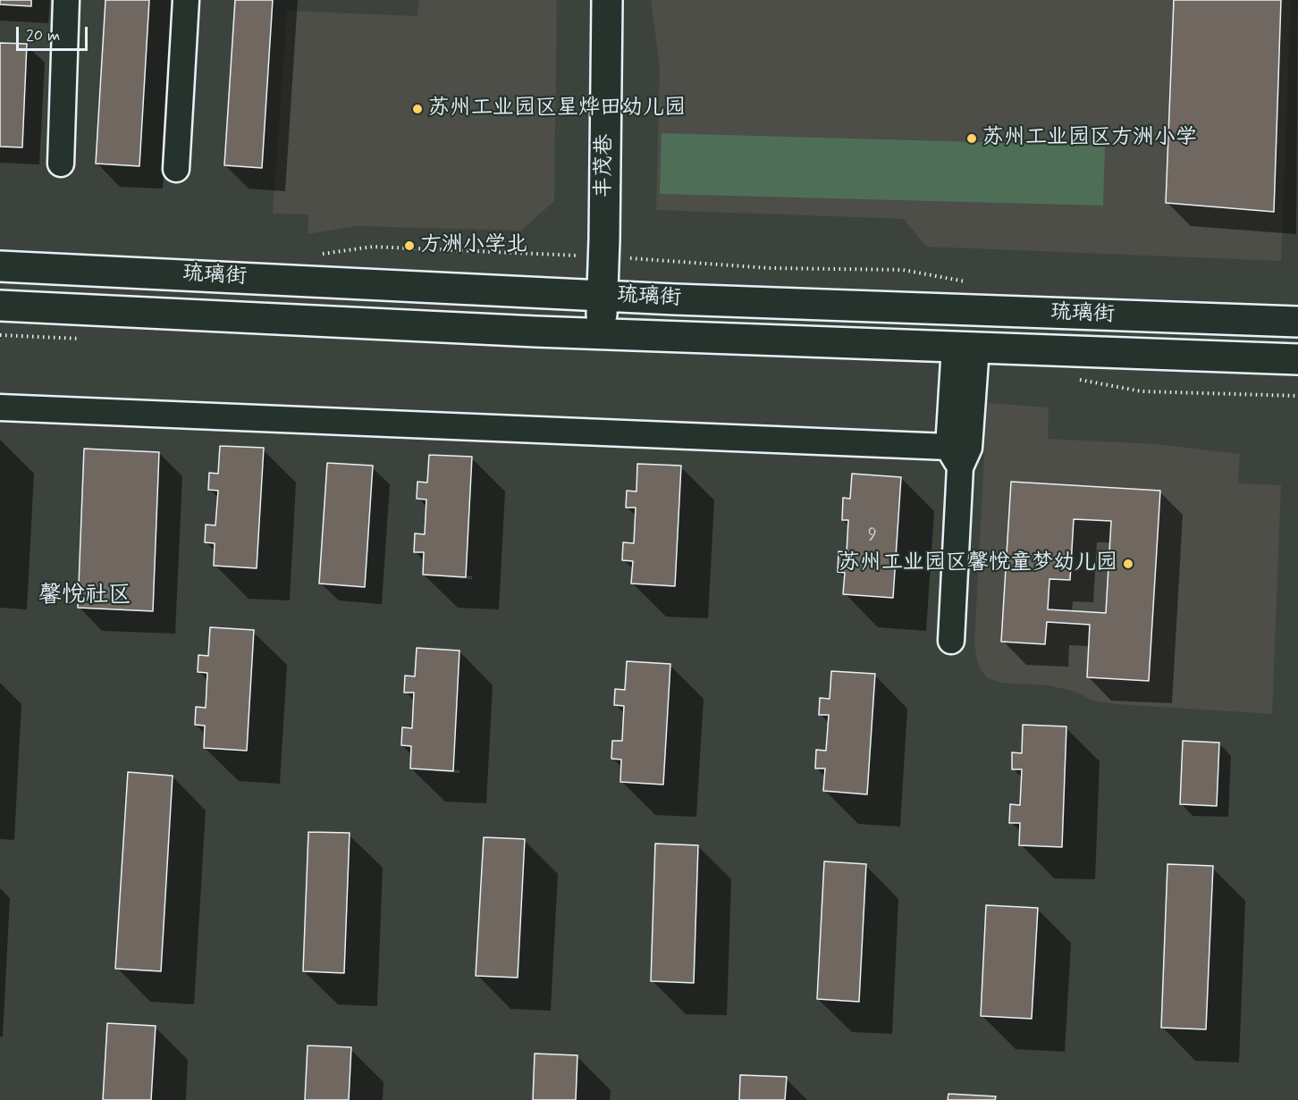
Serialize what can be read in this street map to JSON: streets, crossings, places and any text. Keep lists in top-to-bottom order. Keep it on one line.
{"streets":{"main road":["丰茂巷","琉璃街"]},"crossings":[["丰茂巷","琉璃街"]],"districts":["馨悦社区"],"places":["苏州工业园区星烨田幼儿园","苏州工业园区方洲小学","方洲小学北","苏州工业园区馨悦童梦幼儿园"],"house_numbers":["9"],"scale_bar":"20 m"}
